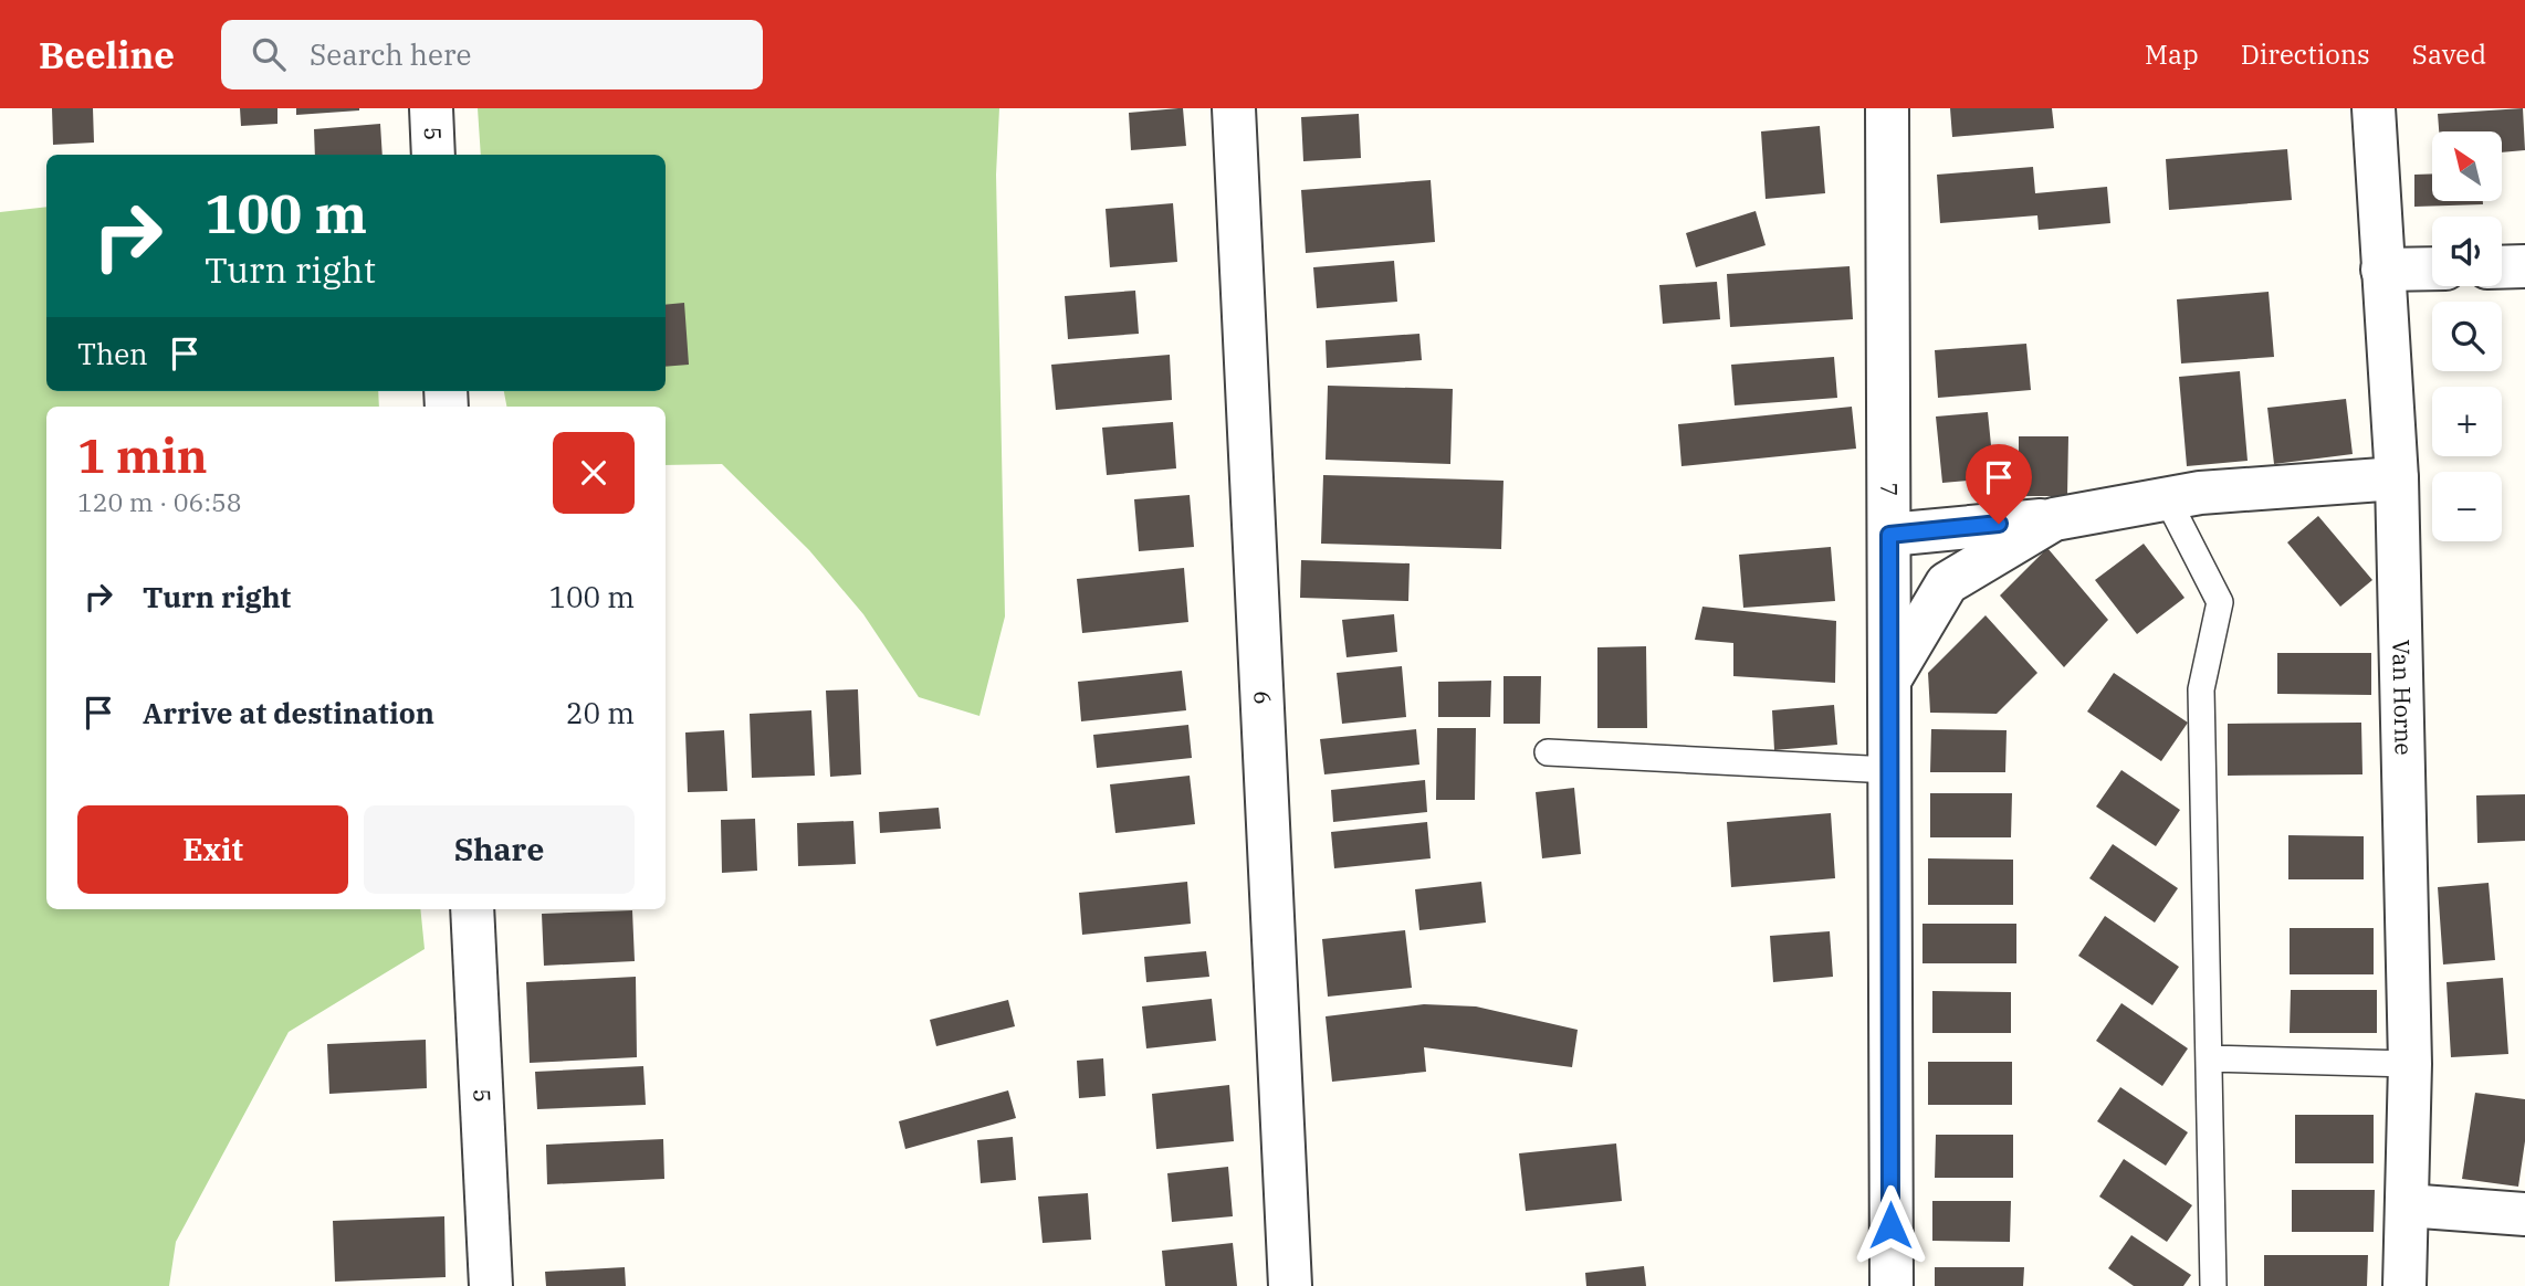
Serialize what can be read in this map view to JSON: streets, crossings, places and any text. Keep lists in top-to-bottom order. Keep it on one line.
{"streets":{"street":["5","7","6","Van Horne"]},"north":"top left","page":{"header":"Beeline","search":"Search here","nav":["Map","Directions","Saved"],"map_buttons":["+","−"],"turn":["100 m","Turn right"],"then":"Then","heading":["1 min","120 m · 06:58"],"list":[{"name":"Turn right","value":"100 m"},{"name":"Arrive at destination","value":"20 m"}],"buttons":["Exit","Share"]}}
